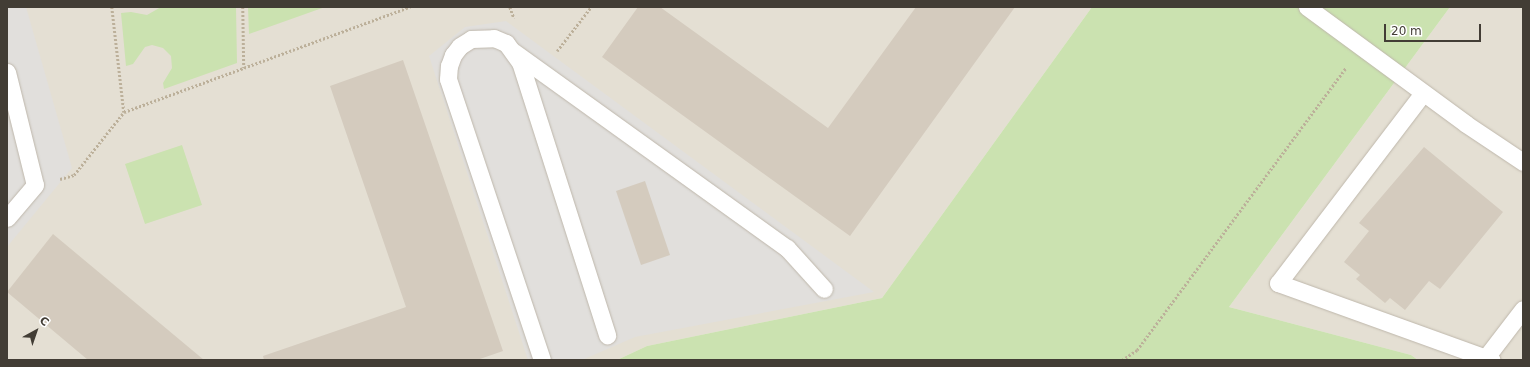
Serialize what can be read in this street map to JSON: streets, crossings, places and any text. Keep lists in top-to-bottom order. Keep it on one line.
{"scale_bar":"20 m","north":"top right"}
